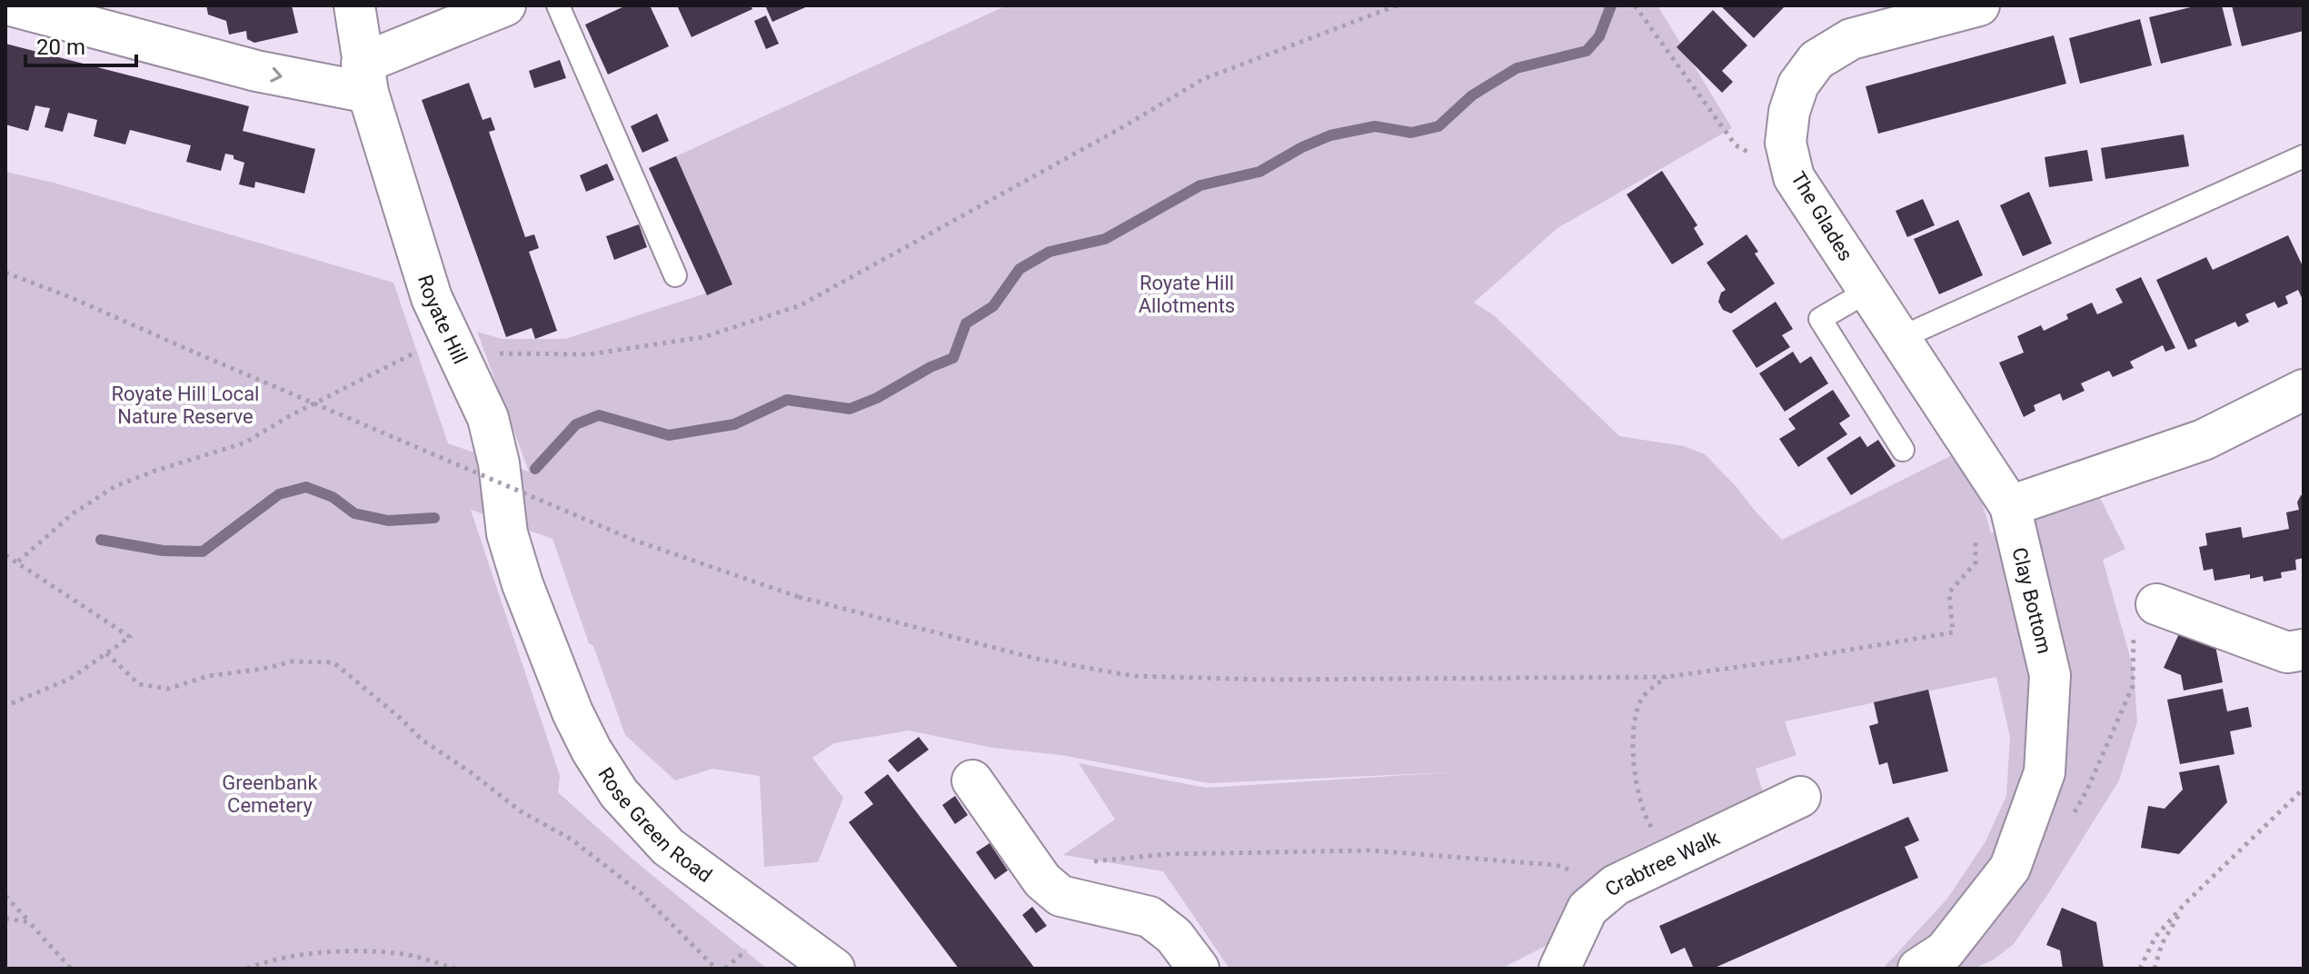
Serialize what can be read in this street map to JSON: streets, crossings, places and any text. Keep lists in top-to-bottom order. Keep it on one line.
{"streets":{"street":["The Glades","Royate Hill","Clay Bottom","Rose Green Road","Crabtree Walk"]},"crossings":[["The Glades","Clay Bottom"],["Royate Hill","Rose Green Road"]],"parks":["Royate Hill Allotments","Royate Hill Local Nature Reserve","Greenbank Cemetery"],"scale_bar":"20 m"}
